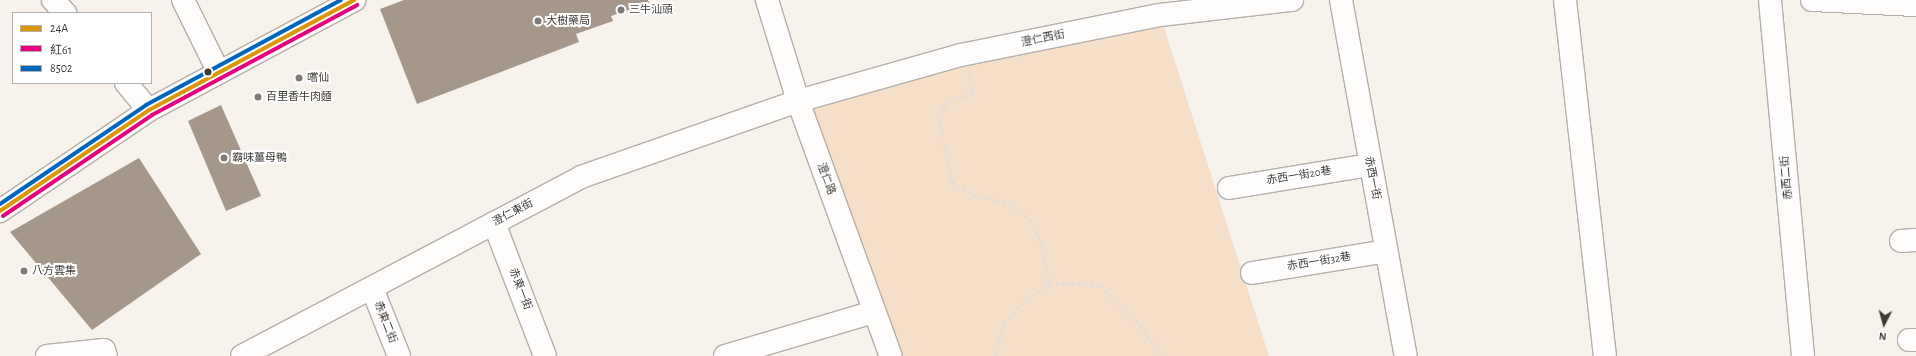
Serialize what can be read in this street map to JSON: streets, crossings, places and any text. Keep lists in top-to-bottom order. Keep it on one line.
{"streets":{"street":["澄仁西街","赤西一街20巷","赤西一街","赤西二街","澄仁路","澄仁東街","赤西一街32巷","赤東一街","赤東二街"]},"crossings":[["澄仁西街","澄仁路"],["澄仁西街","澄仁東街"],["赤西一街20巷","赤西一街"],["赤西一街","赤西一街32巷"],["澄仁路","澄仁東街"],["澄仁東街","赤東一街"],["澄仁東街","赤東二街"]],"places":["三牛汕頭","大樹藥局","嚐仙","百里香牛肉麵","霸味薑母鴨","八方雲集"],"lines":["transit line 24A","transit line 8502","transit line 紅61"],"legend":["24A","紅61","8502"],"north":"bottom"}
